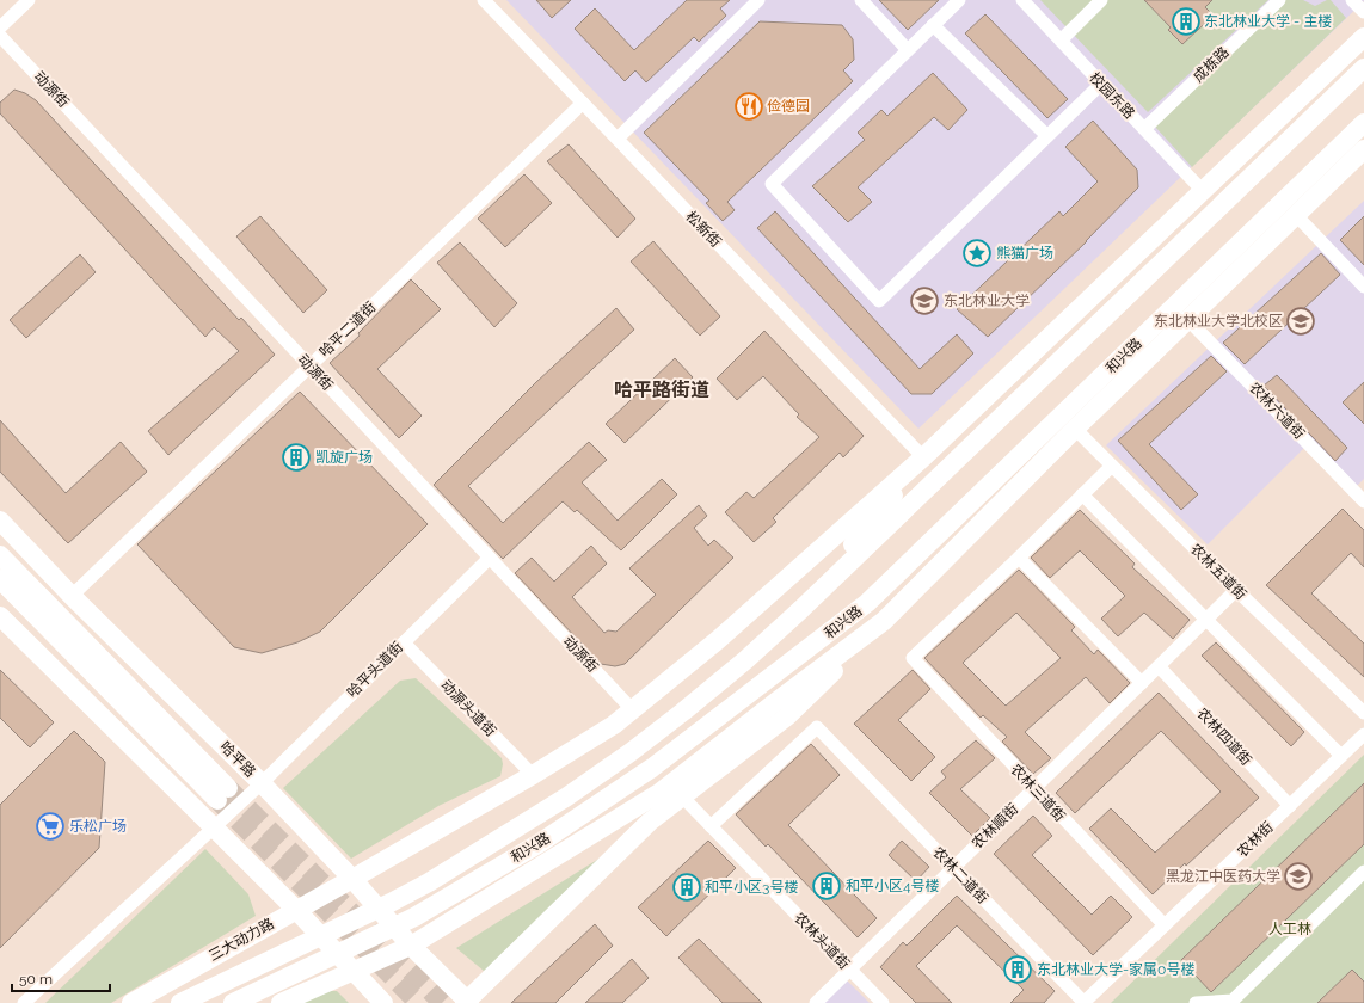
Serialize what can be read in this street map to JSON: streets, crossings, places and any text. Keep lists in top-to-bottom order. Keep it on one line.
{"streets":{"highway":["和兴路","哈平路","三大动力路"],"street":["成栋路","动源街","校园东路","松新街","哈平二道街","农林六道街","农林五道街","哈平头道街","动源头道街","农林四道街","农林三道街","农林顺街","农林街","农林二道街","农林头道街"]},"crossings":[["成栋路","校园东路"],["动源街","哈平二道街"],["动源街","哈平头道街"],["松新街","哈平二道街"],["哈平二道街","哈平路"],["和兴路","农林六道街"],["和兴路","农林五道街"],["和兴路","哈平路"],["和兴路","农林头道街"],["农林五道街","农林顺街"],["哈平头道街","动源头道街"],["哈平头道街","哈平路"],["农林四道街","农林顺街"],["农林四道街","农林街"],["哈平路","三大动力路"],["农林三道街","农林顺街"],["农林三道街","农林街"],["农林顺街","农林二道街"],["农林顺街","农林头道街"],["农林街","农林二道街"],["农林二道街","农林头道街"]],"districts":["哈平路街道"],"parks":["人工林"],"places":{"building":["东北林业大学 - 主楼","凯旋广场","和平小区4号楼","和平小区3号楼","东北林业大学-家属0号楼"],"restaurant":["俭德园"],"place":["熊猫广场"],"school or university":["东北林业大学","东北林业大学北校区","黑龙江中医药大学"],"supermarket":["乐松广场"]},"scale_bar":"50 m"}
